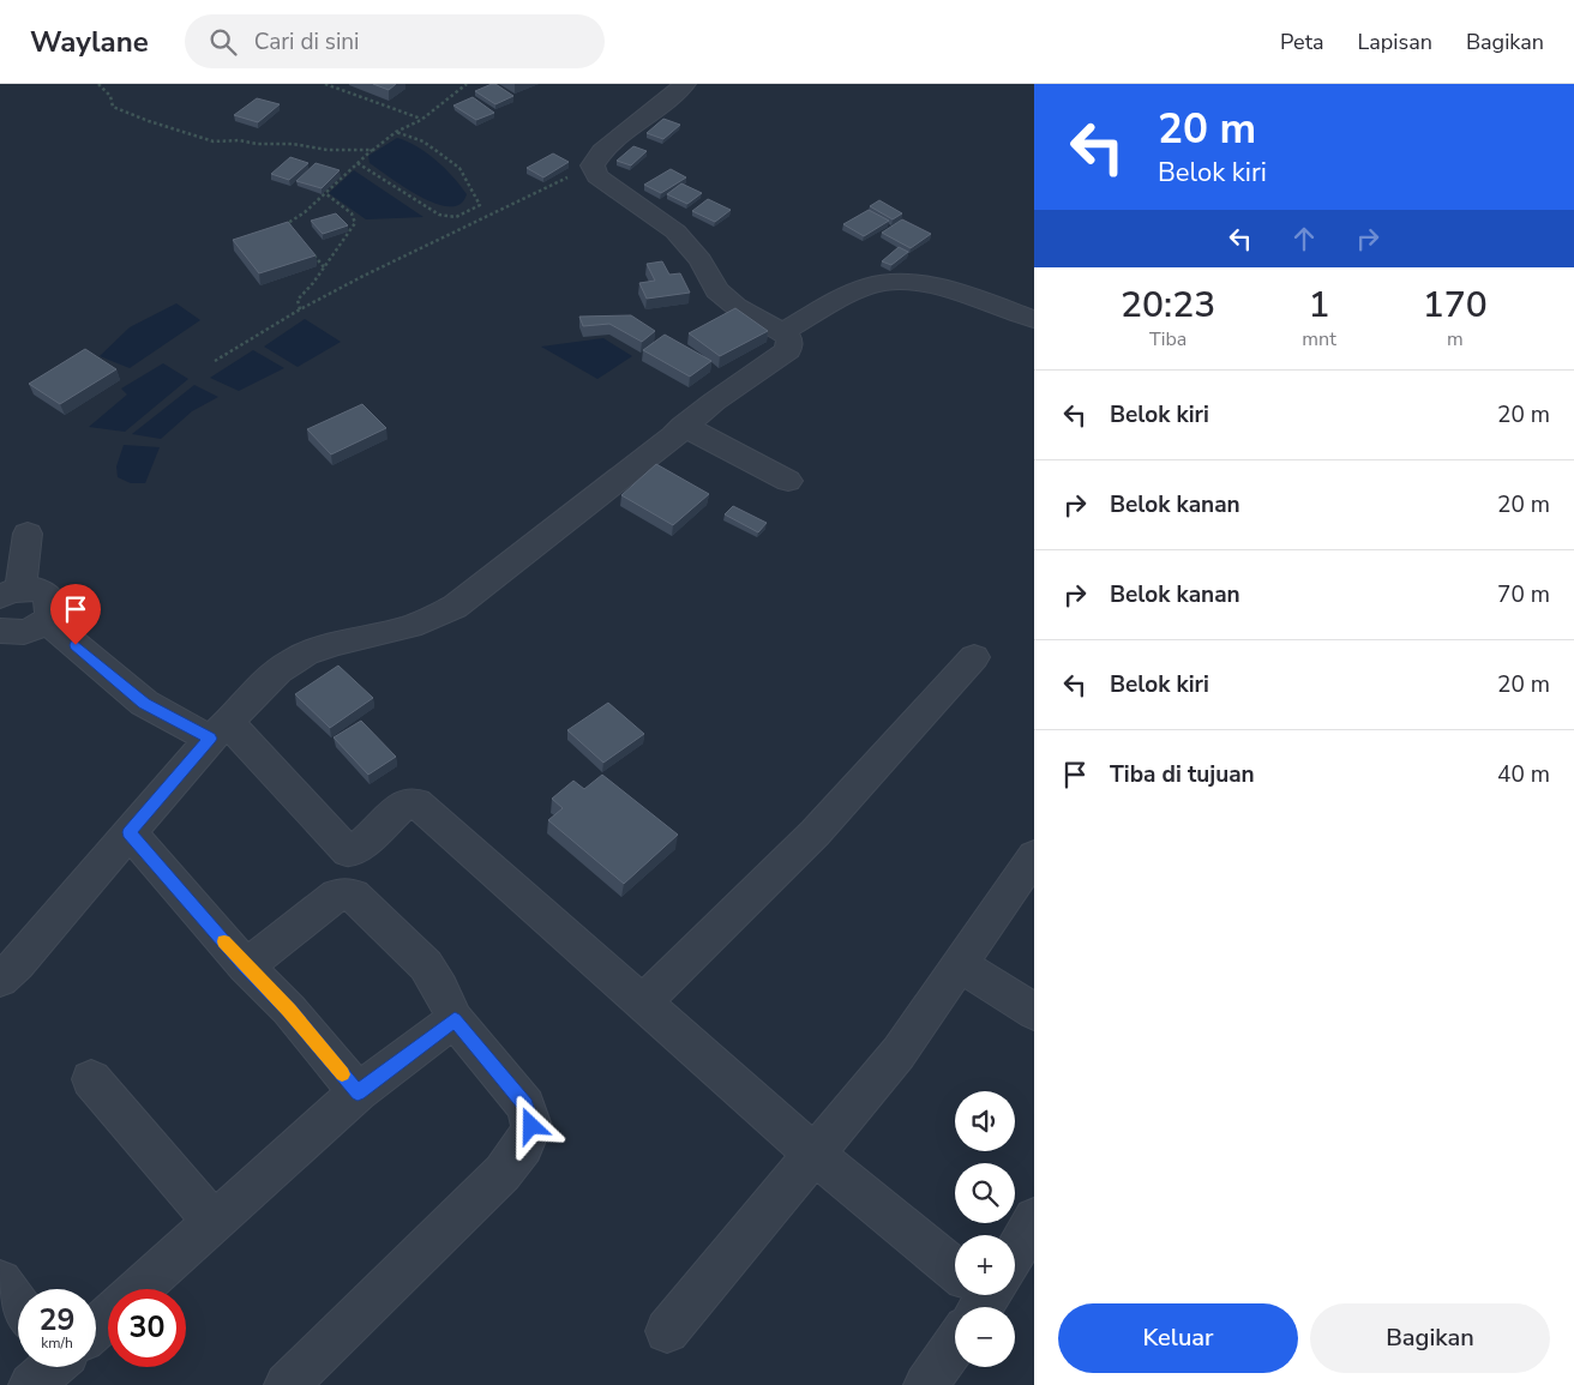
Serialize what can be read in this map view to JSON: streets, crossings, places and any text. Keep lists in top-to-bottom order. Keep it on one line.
{"page":{"header":"Waylane","search":"Cari di sini","nav":["Peta","Lapisan","Bagikan"],"turn":["20 m","Belok kiri"],"eta":["20:23","Tiba","1","mnt","170","m"],"list":[{"name":"Belok kiri","value":"20 m"},{"name":"Belok kanan","value":"20 m"},{"name":"Belok kanan","value":"70 m"},{"name":"Belok kiri","value":"20 m"},{"name":"Tiba di tujuan","value":"40 m"}],"map_buttons":["+","−"],"speed":"29 km/h","limit":"30","buttons":["Keluar","Bagikan"]}}
